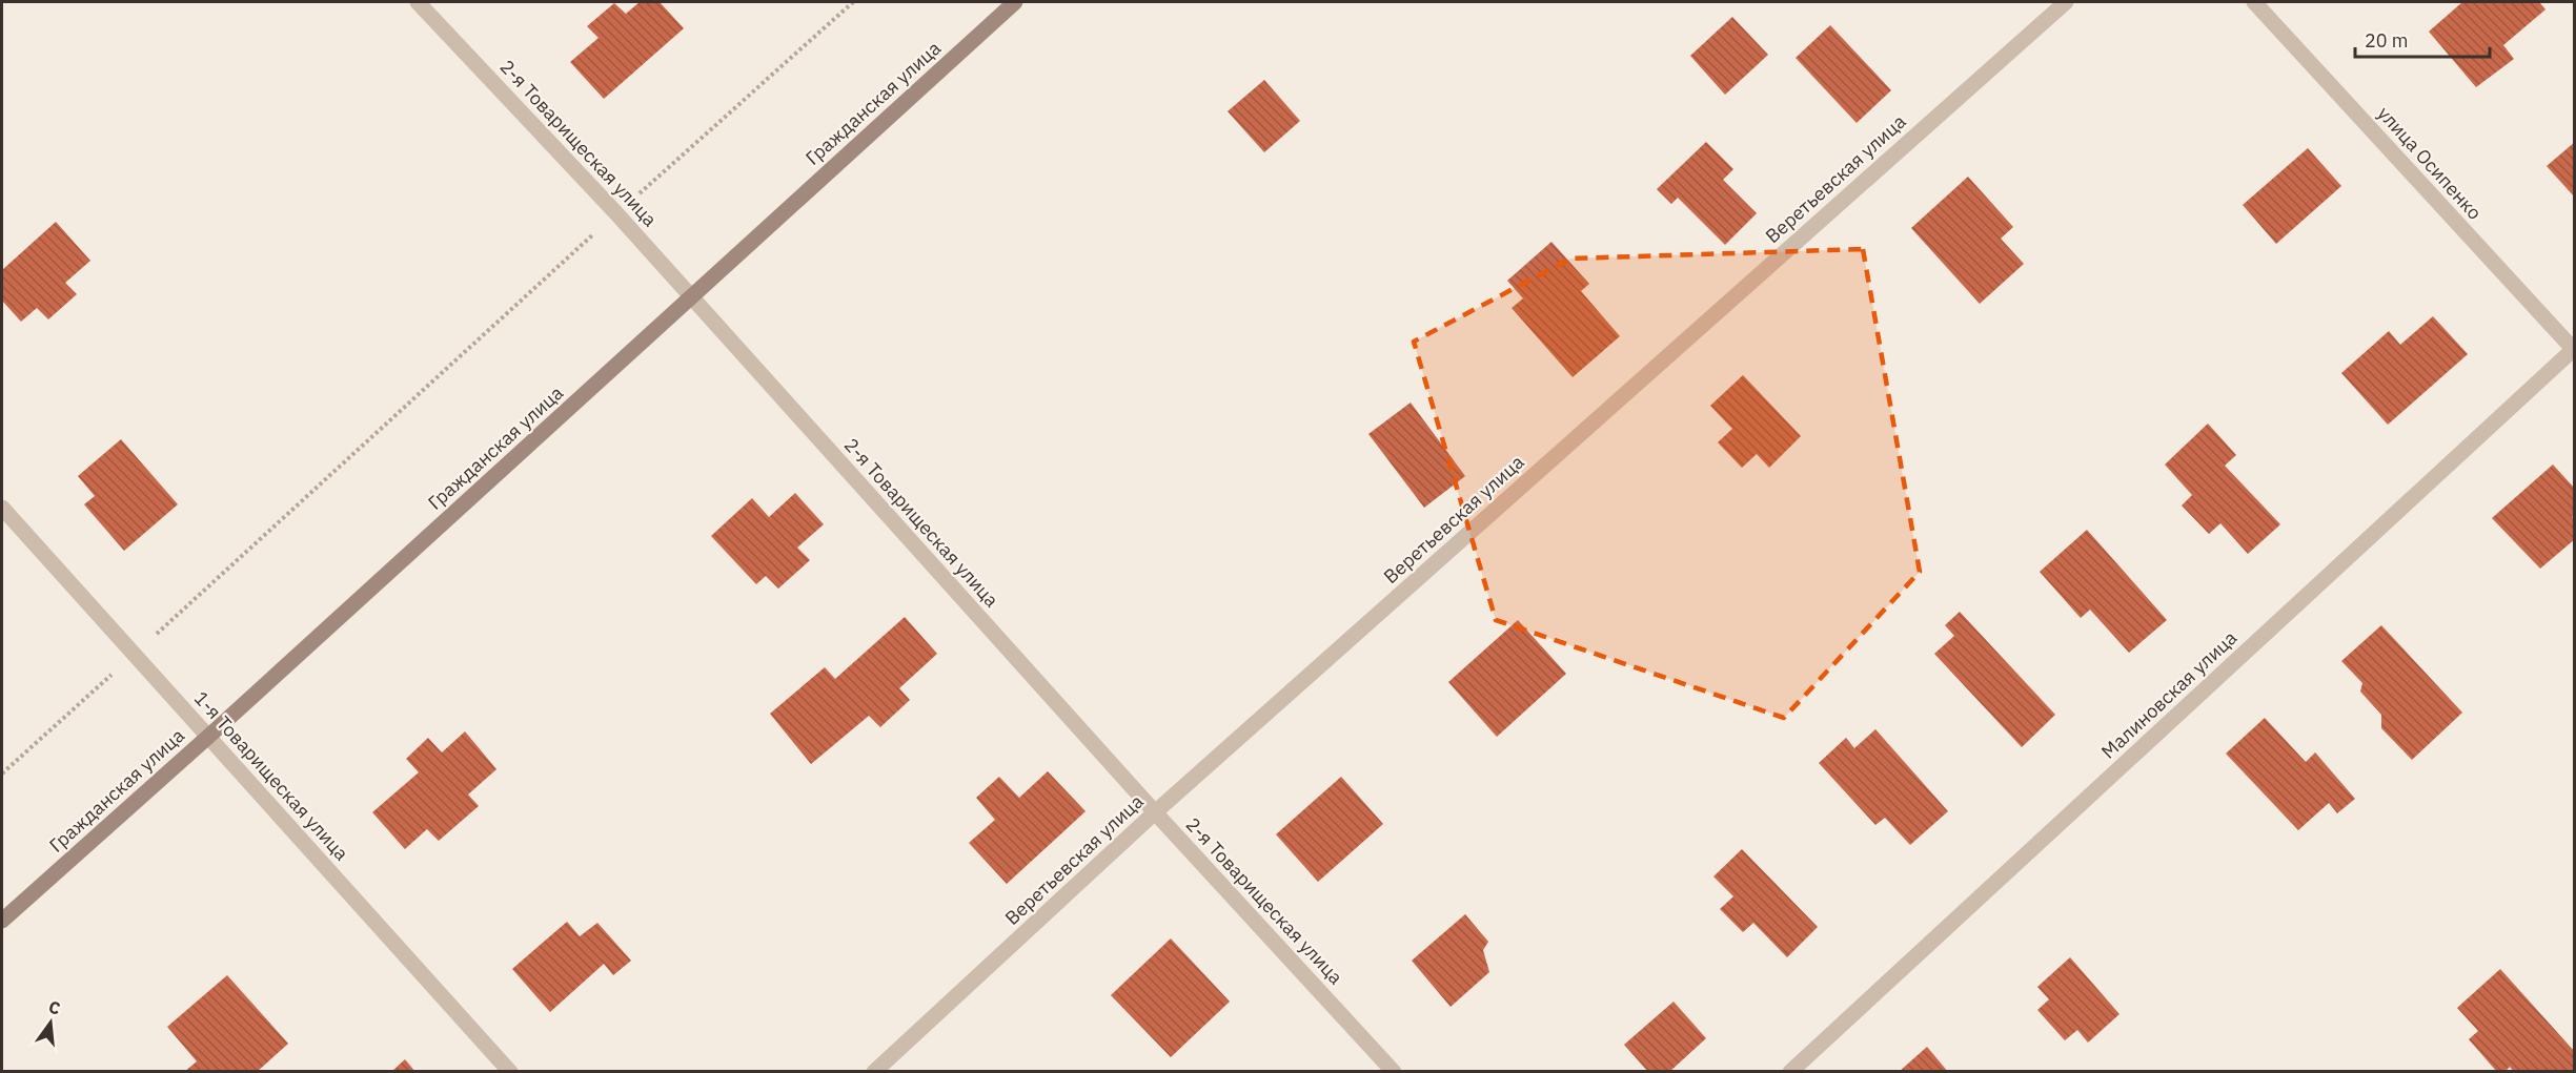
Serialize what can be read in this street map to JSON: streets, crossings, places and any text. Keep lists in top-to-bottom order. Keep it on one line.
{"streets":{"main road":["Гражданская улица"],"street":["2-я Товарищеская улица","улица Осипенко","Веретьевская улица","Малиновская улица","1-я Товарищеская улица"]},"crossings":[["Гражданская улица","2-я Товарищеская улица"],["Гражданская улица","1-я Товарищеская улица"],["2-я Товарищеская улица","Веретьевская улица"],["улица Осипенко","Малиновская улица"]],"scale_bar":"20 m","north":"top"}
